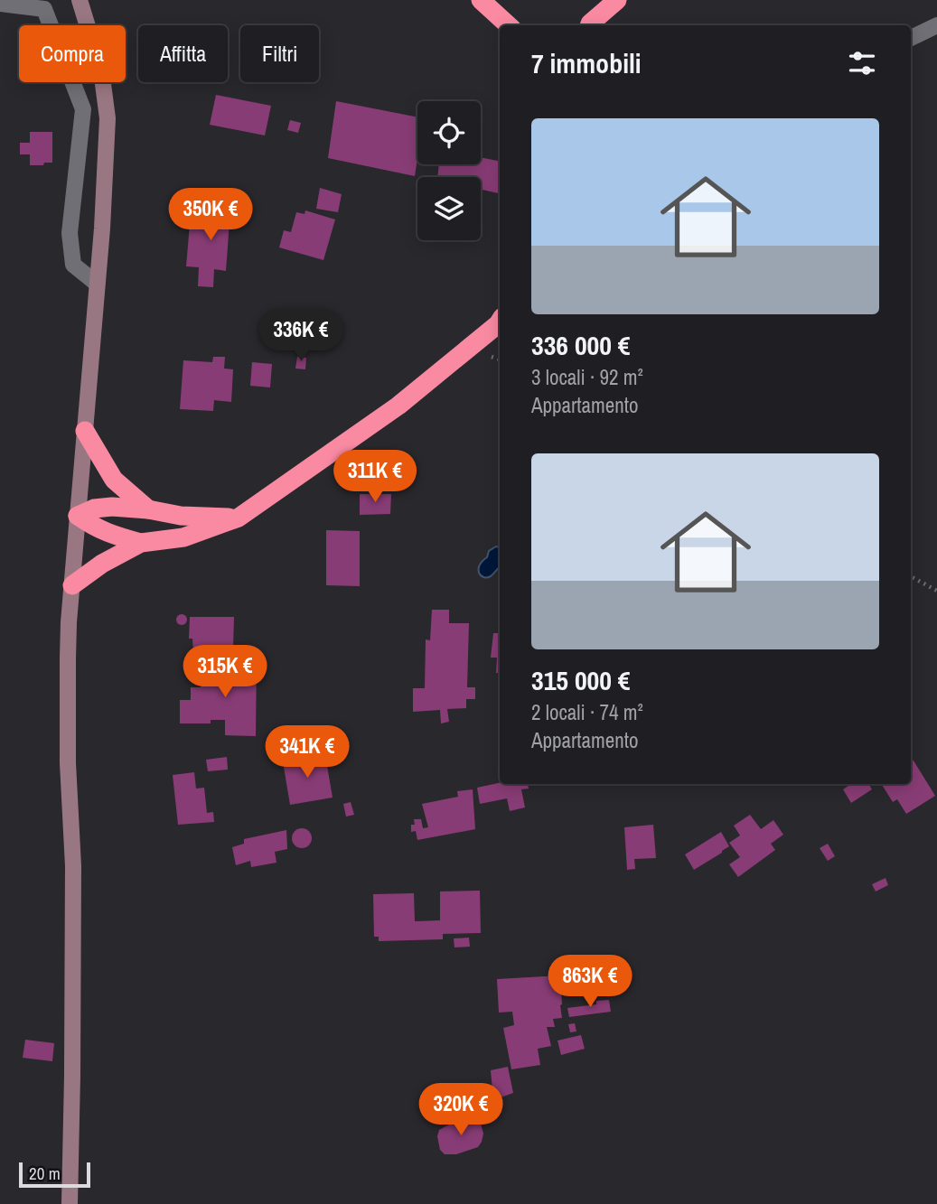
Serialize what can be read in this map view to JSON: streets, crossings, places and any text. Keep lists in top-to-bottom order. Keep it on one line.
{"scale_bar":"20 m","page":{"chip":["Compra","Affitta","Filtri"],"heading":"7 immobili","list":[{"name":"336 000 €","note":"3 locali · 92 m² · Appartamento"},{"name":"315 000 €","note":"2 locali · 74 m² · Appartamento"}],"price":["350K €","336K €","311K €","315K €","341K €","863K €","320K €"],"scale":"20 m"}}
